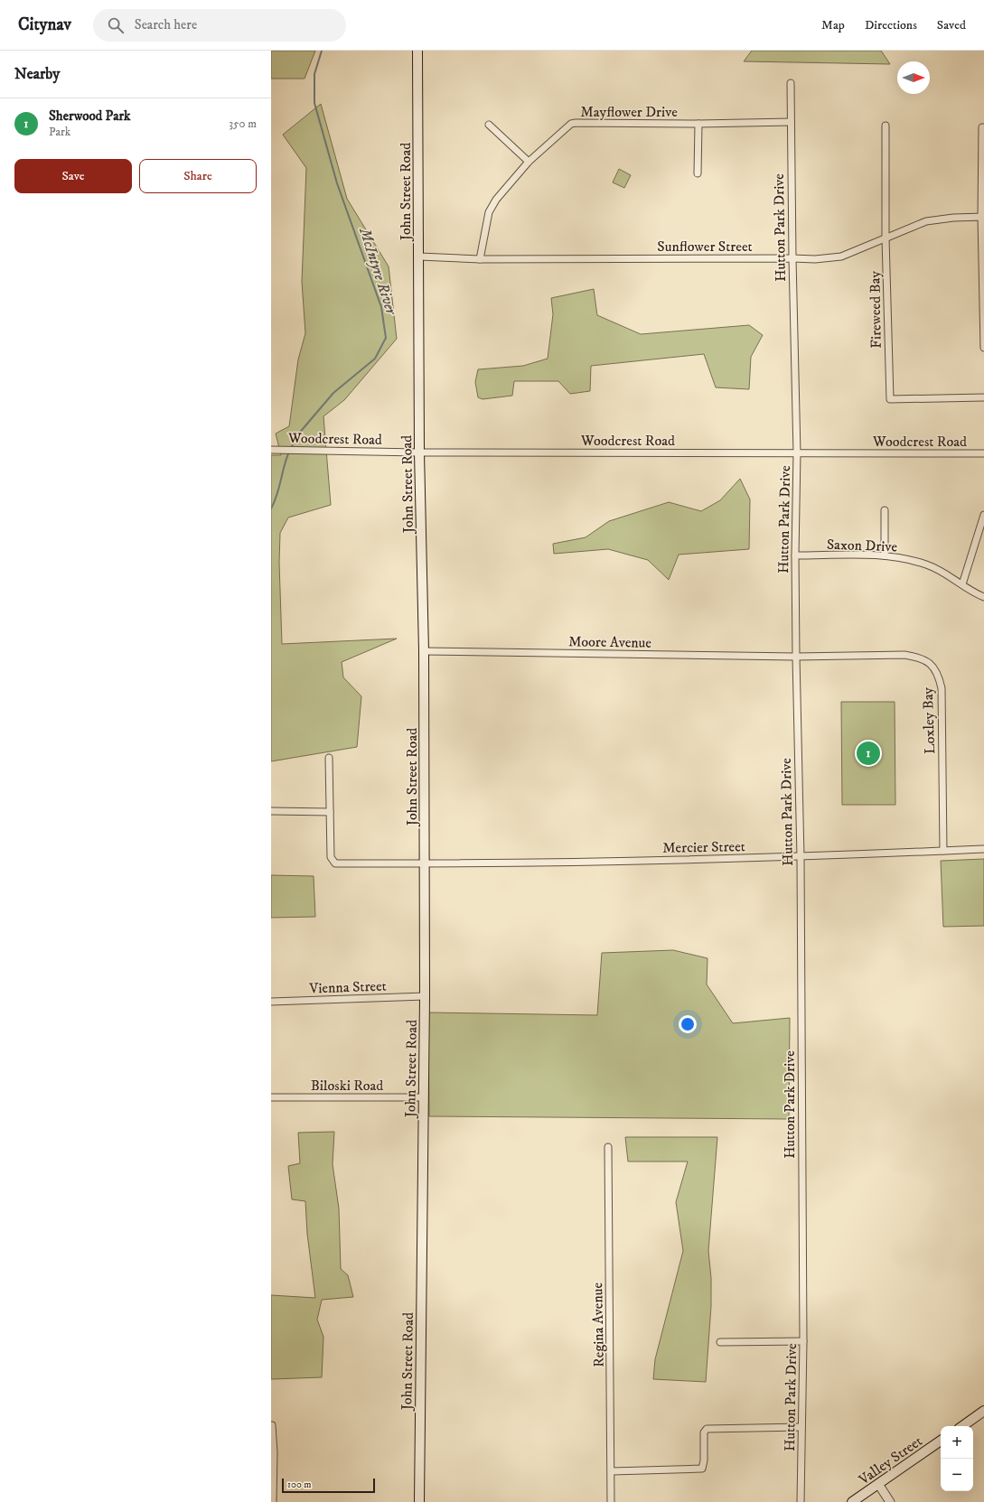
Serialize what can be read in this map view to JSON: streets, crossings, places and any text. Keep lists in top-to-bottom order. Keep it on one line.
{"streets":{"main road":["John Street Road","Valley Street"],"street":["Mayflower Drive","Hutton Park Drive","Sunflower Street","Fireweed Bay","Woodcrest Road","Saxon Drive","Moore Avenue","Loxley Bay","Mercier Street","Vienna Street","Biloski Road","Regina Avenue"]},"crossings":[["Mayflower Drive","Hutton Park Drive"],["Mayflower Drive","Sunflower Street"],["John Street Road","Sunflower Street"],["John Street Road","Woodcrest Road"],["John Street Road","Moore Avenue"],["John Street Road","Mercier Street"],["John Street Road","Vienna Street"],["John Street Road","Biloski Road"],["Hutton Park Drive","Sunflower Street"],["Hutton Park Drive","Woodcrest Road"],["Hutton Park Drive","Saxon Drive"],["Hutton Park Drive","Moore Avenue"],["Hutton Park Drive","Loxley Bay"],["Hutton Park Drive","Mercier Street"],["Sunflower Street","Fireweed Bay"],["Moore Avenue","Loxley Bay"],["Loxley Bay","Mercier Street"]],"water":["McIntyre River"],"scale_bar":"100 m","north":"right","page":{"header":"Citynav","search":"Search here","nav":["Map","Directions","Saved"],"heading":"Nearby","list":[{"mark":"1","name":"Sherwood Park","note":"Park","value":"350 m"}],"buttons":["Save","Share"],"pins":"1","map_buttons":["+","−"],"scale":"100 m"}}
